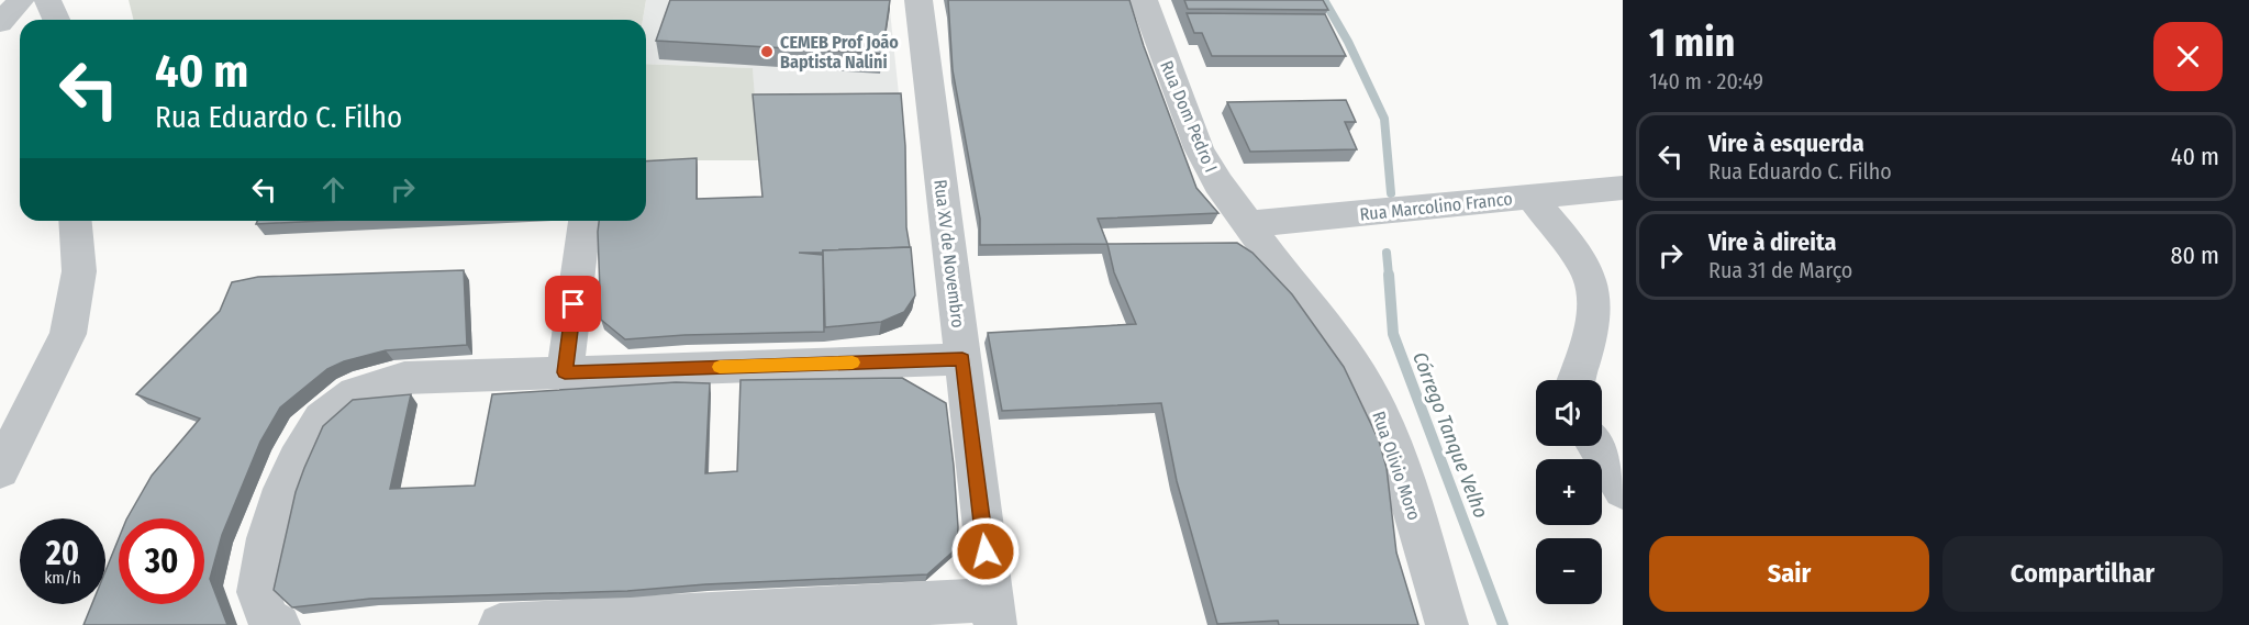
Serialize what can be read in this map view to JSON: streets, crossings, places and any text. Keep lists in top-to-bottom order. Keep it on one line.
{"streets":{"street":["Rua Dom Pedro I","Rua Marcolino Franco","Rua XV de Novembro","Rua Olivio Moro"]},"crossings":[["Rua Dom Pedro I","Rua Marcolino Franco"],["Rua Dom Pedro I","Rua Olivio Moro"],["Rua Marcolino Franco","Rua Olivio Moro"]],"water":["Córrego Tanque Velho"],"places":["CEMEB Prof João Baptista Nalini"],"page":{"heading":["1 min","140 m · 20:49"],"turn":["40 m","Rua Eduardo C. Filho"],"list":[{"name":"Vire à esquerda","note":"Rua Eduardo C. Filho","value":"40 m"},{"name":"Vire à direita","note":"Rua 31 de Março","value":"80 m"}],"map_buttons":["+","−"],"speed":"20 km/h","limit":"30","buttons":["Sair","Compartilhar"]}}
